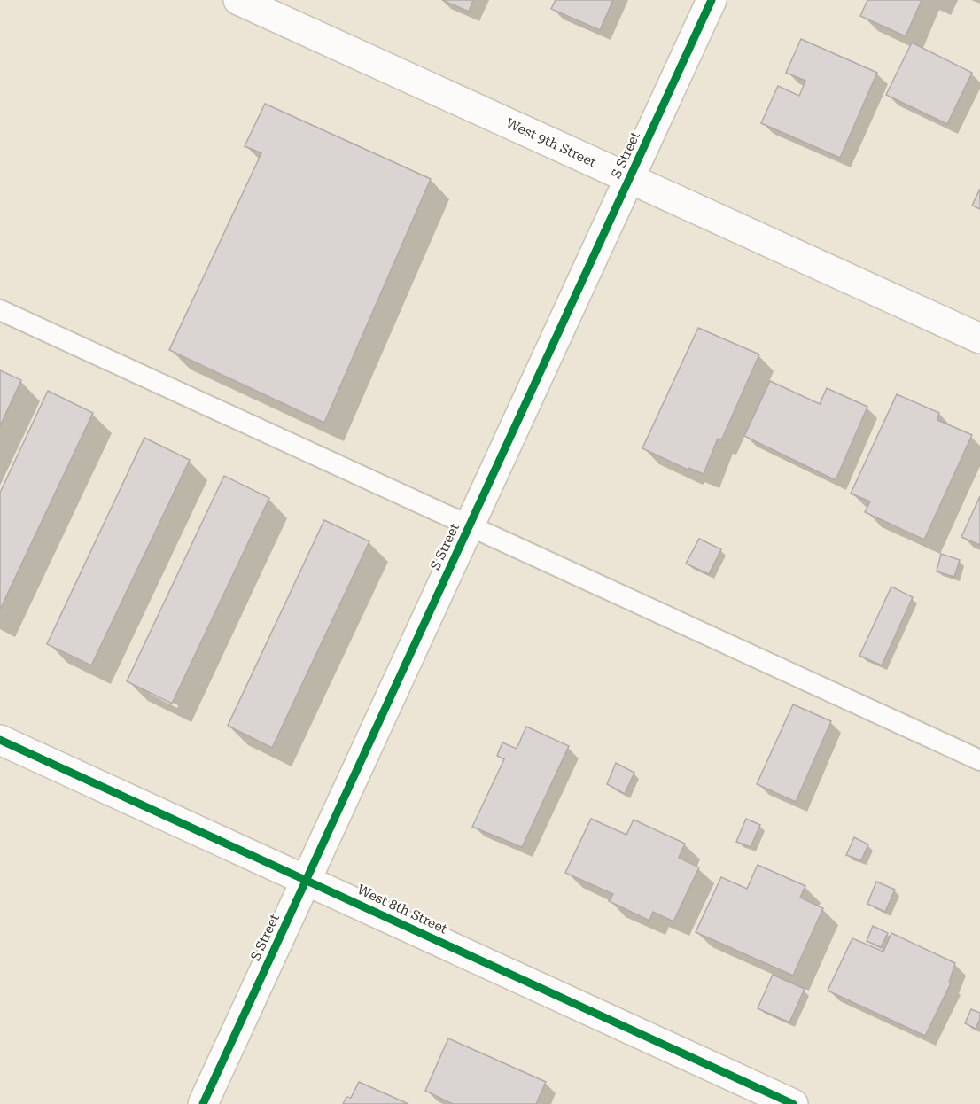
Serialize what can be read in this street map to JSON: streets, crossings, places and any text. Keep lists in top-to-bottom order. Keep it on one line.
{"streets":{"street":["West 9th Street","S Street","West 8th Street"]},"crossings":[["West 9th Street","S Street"],["S Street","West 8th Street"]]}
